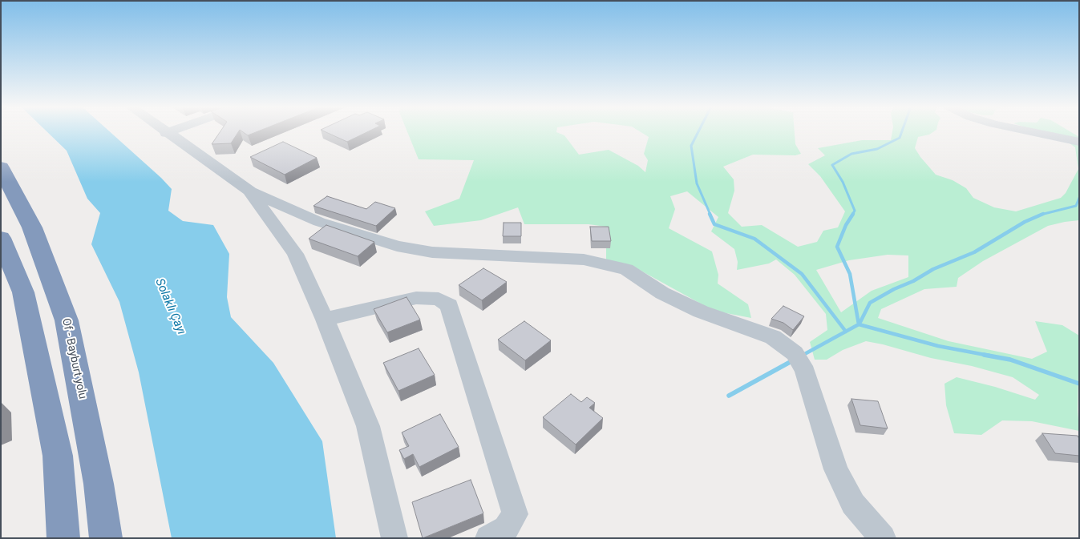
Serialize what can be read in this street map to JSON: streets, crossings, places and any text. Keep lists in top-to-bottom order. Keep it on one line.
{"streets":{"highway":["Of - Bayburt yolu"]},"water":["Solaklı Çayı"]}
